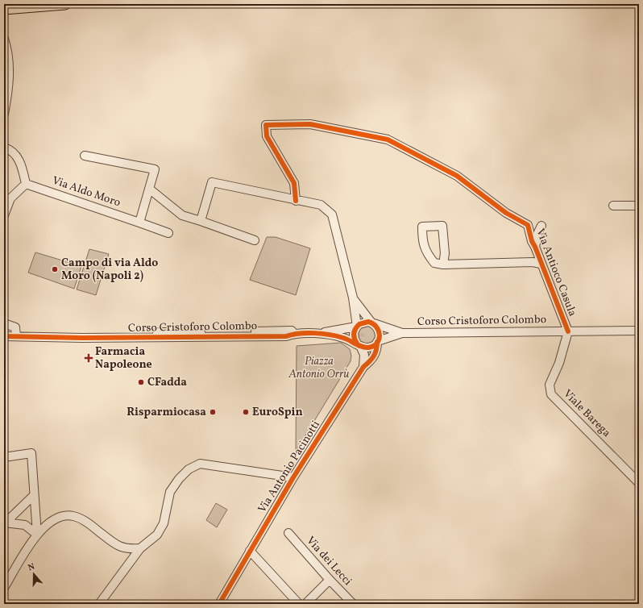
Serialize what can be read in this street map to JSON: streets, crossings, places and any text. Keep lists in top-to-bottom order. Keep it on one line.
{"streets":{"street":["Via Aldo Moro","Via Antioco Casula","Corso Cristoforo Colombo","Viale Barega","Via Antonio Pacinotti","Via dei Lecci"]},"crossings":[["Via Antioco Casula","Corso Cristoforo Colombo"],["Via Antioco Casula","Viale Barega"],["Corso Cristoforo Colombo","Viale Barega"],["Corso Cristoforo Colombo","Via Antonio Pacinotti"]],"parks":["Piazza Antonio Orrù"],"places":{"other":["Campo di via Aldo Moro (Napoli 2)","CFadda","Risparmiocasa","EuroSpin"],"health":["Farmacia Napoleone"]},"north":"top"}
